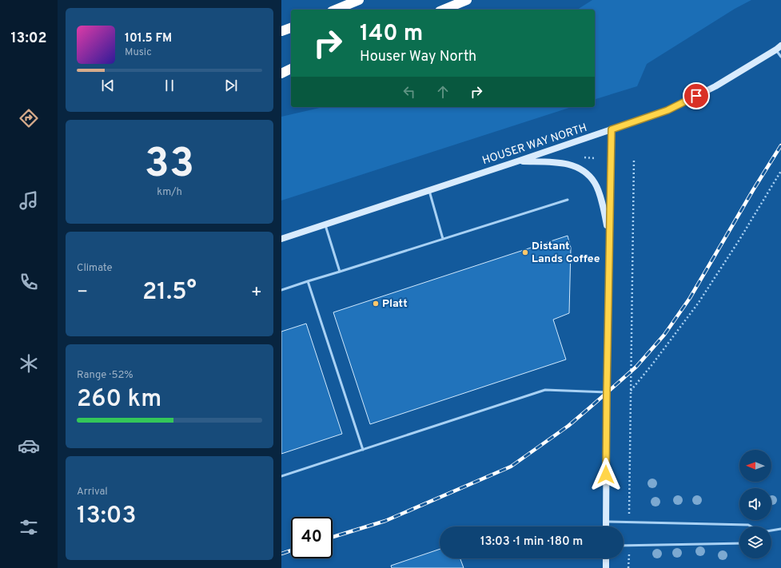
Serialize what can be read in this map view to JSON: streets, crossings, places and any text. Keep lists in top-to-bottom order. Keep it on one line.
{"streets":{"street":["HOUSER WAY NORTH"]},"places":["Distant Lands Coffee","Platt"],"north":"left","page":{"tabs":"13:02","turn":["140 m","Houser Way North"],"song":["101.5 FM","Music"],"tile":[["33","km/h"],"Climate",["Range · 52%","260 km"],["Arrival","13:03"]],"heat":["−","21.5°","+"],"limit":"40","trip":"13:03 · 1 min · 180 m"}}
